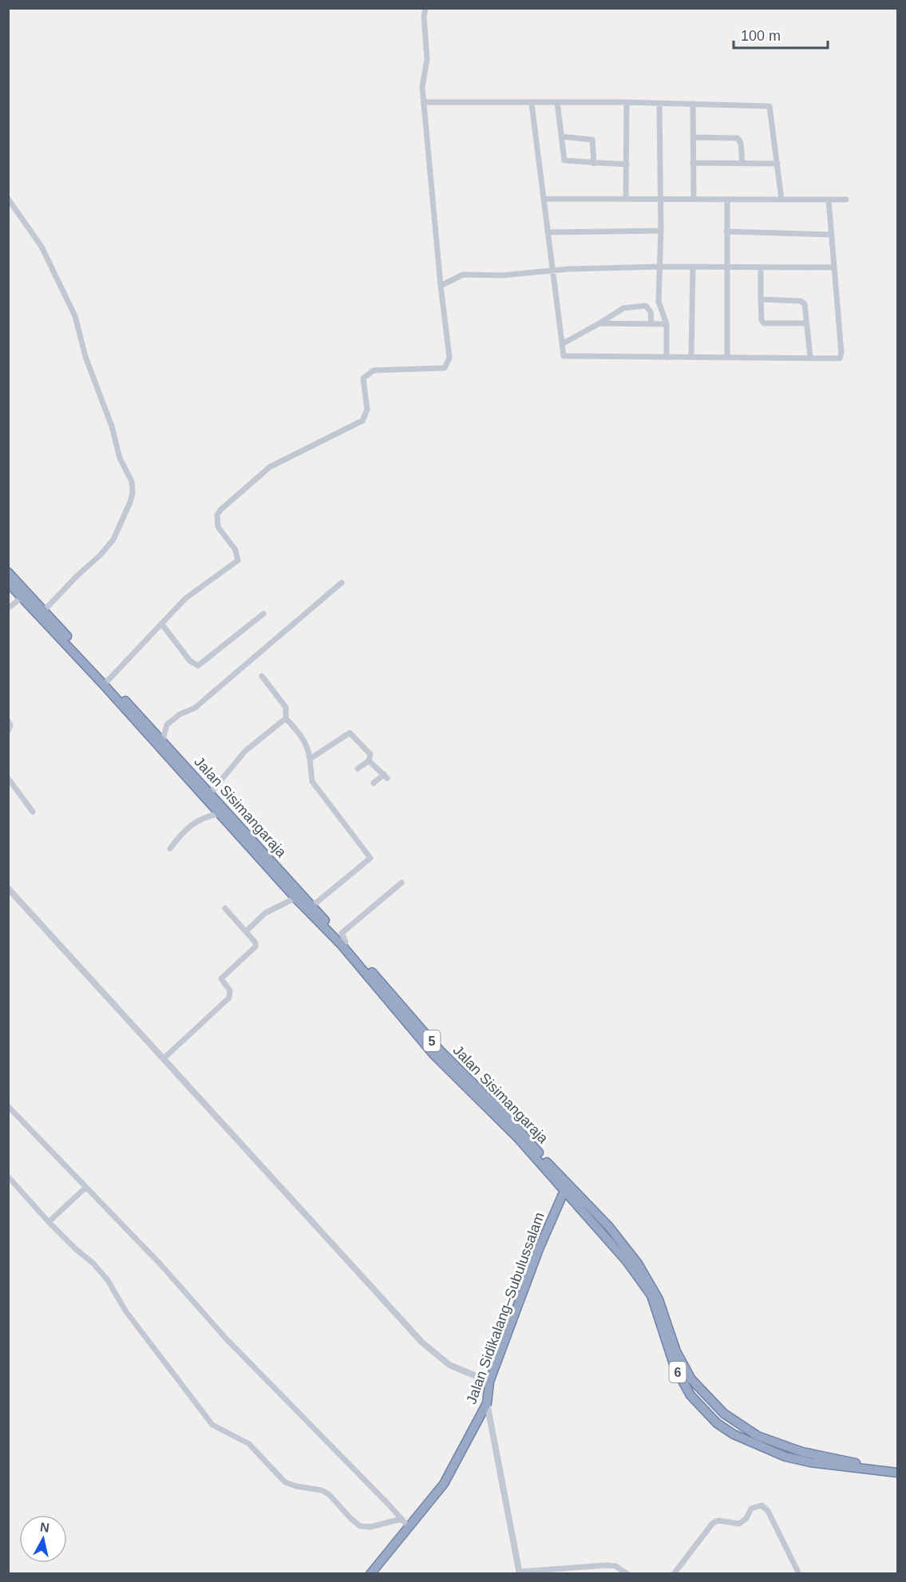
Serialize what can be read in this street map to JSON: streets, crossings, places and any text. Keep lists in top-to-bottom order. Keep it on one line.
{"streets":{"highway":["Jalan Sisimangaraja","5","Jalan Sidikalang–Subulussalam"]},"crossings":[["Jalan Sisimangaraja","Jalan Sidikalang–Subulussalam"]],"scale_bar":"100 m","north":"top"}
